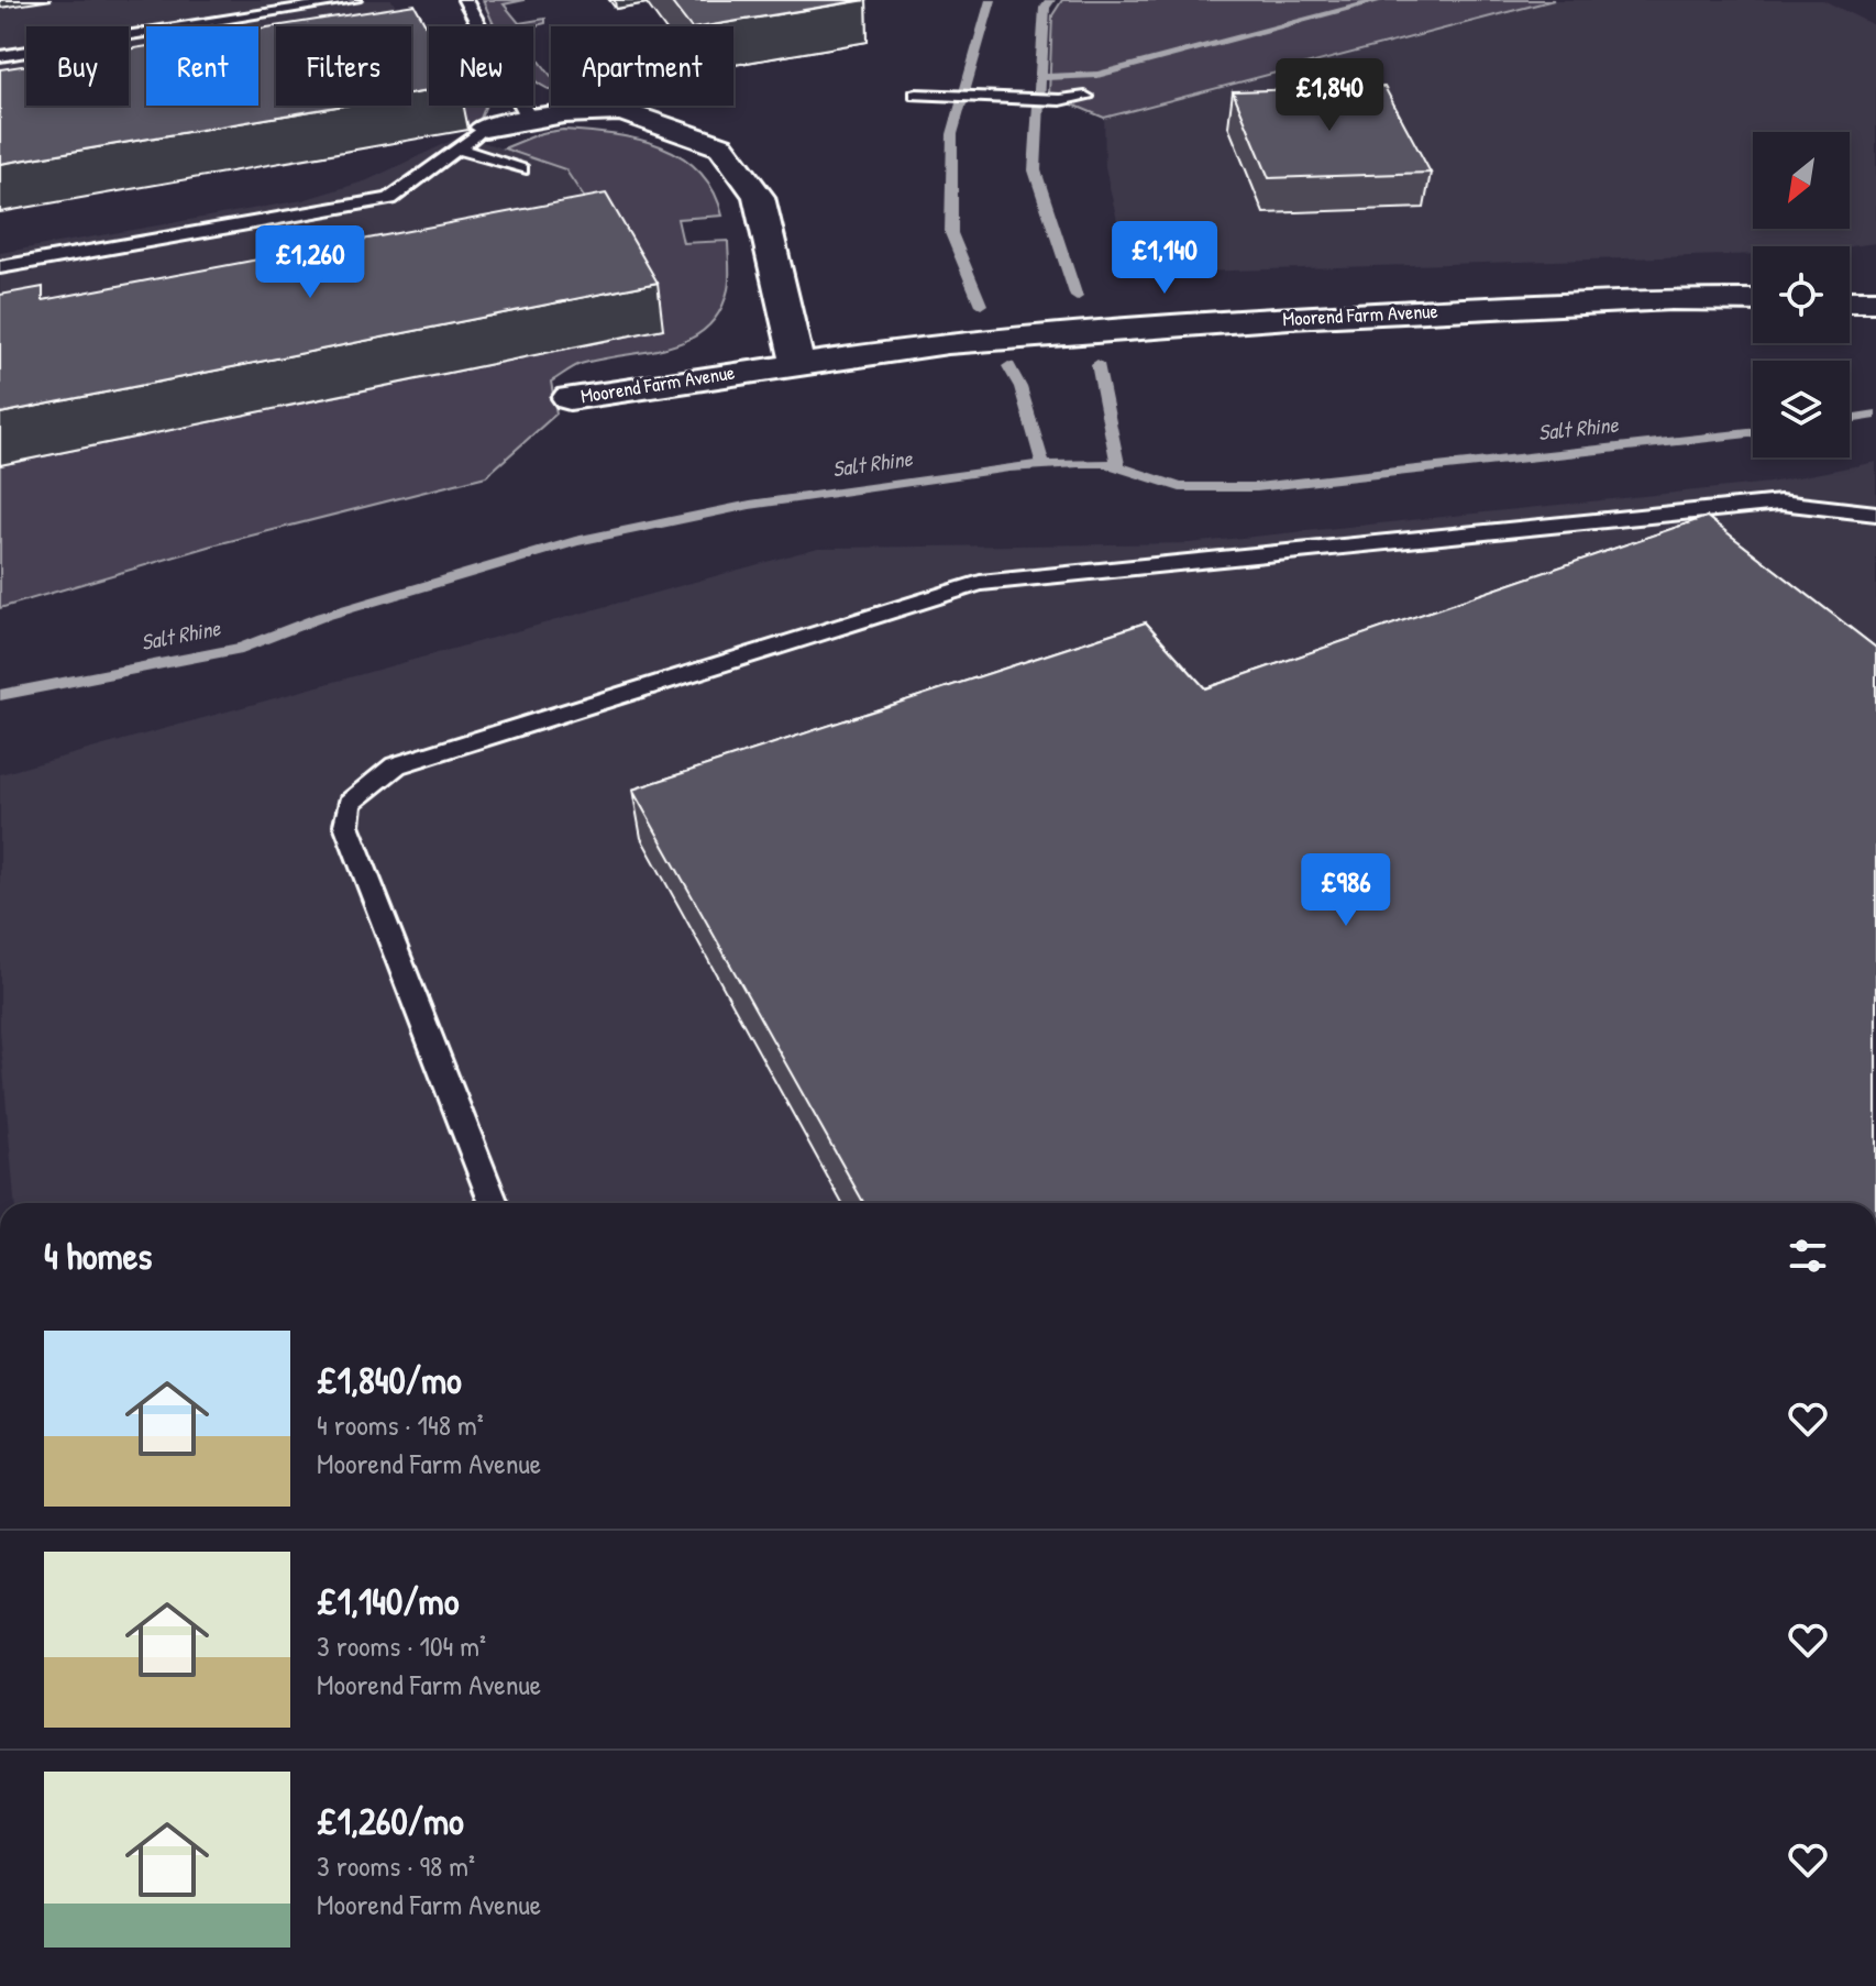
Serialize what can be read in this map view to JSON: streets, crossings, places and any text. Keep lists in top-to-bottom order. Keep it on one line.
{"streets":{"street":["Moorend Farm Avenue"]},"water":["Salt Rhine"],"north":"bottom left","page":{"chip":["Buy","Rent","Filters","New","Apartment"],"price":["£1,840","£1,140","£1,260","£986"],"heading":"4 homes","list":[{"name":"£1,840/mo","note":"4 rooms · 148 m² · Moorend Farm Avenue"},{"name":"£1,140/mo","note":"3 rooms · 104 m² · Moorend Farm Avenue"},{"name":"£1,260/mo","note":"3 rooms · 98 m² · Moorend Farm Avenue"}]}}
